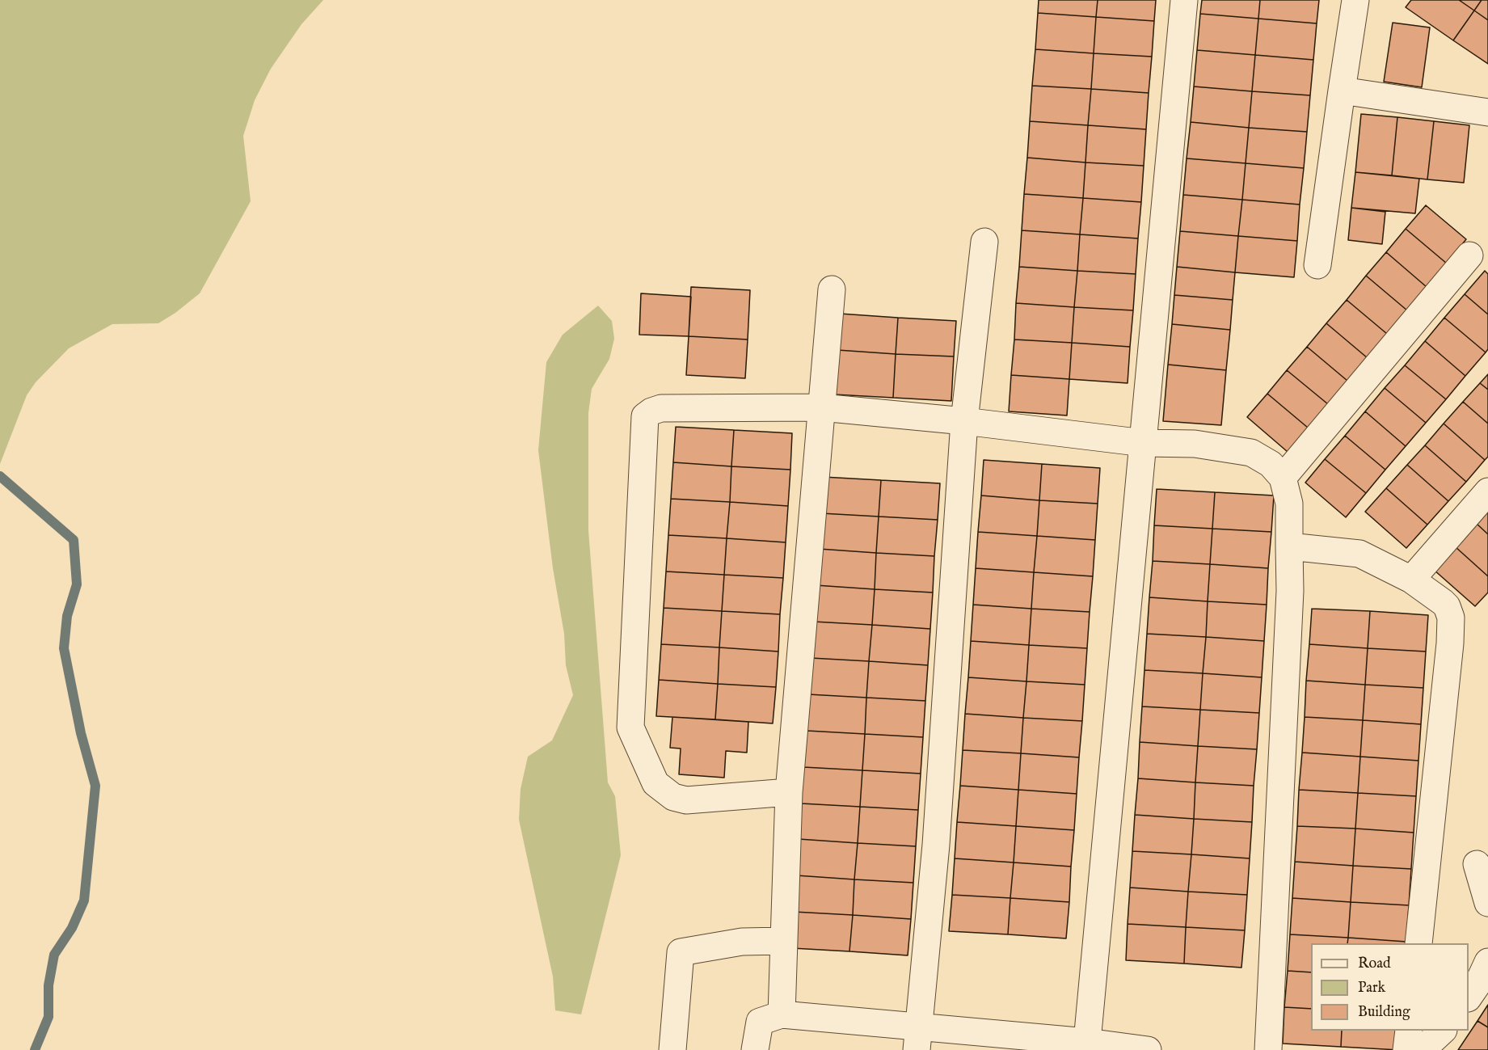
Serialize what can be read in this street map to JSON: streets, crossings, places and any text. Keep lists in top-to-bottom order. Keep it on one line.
{"legend":["Road","Park","Building"]}
